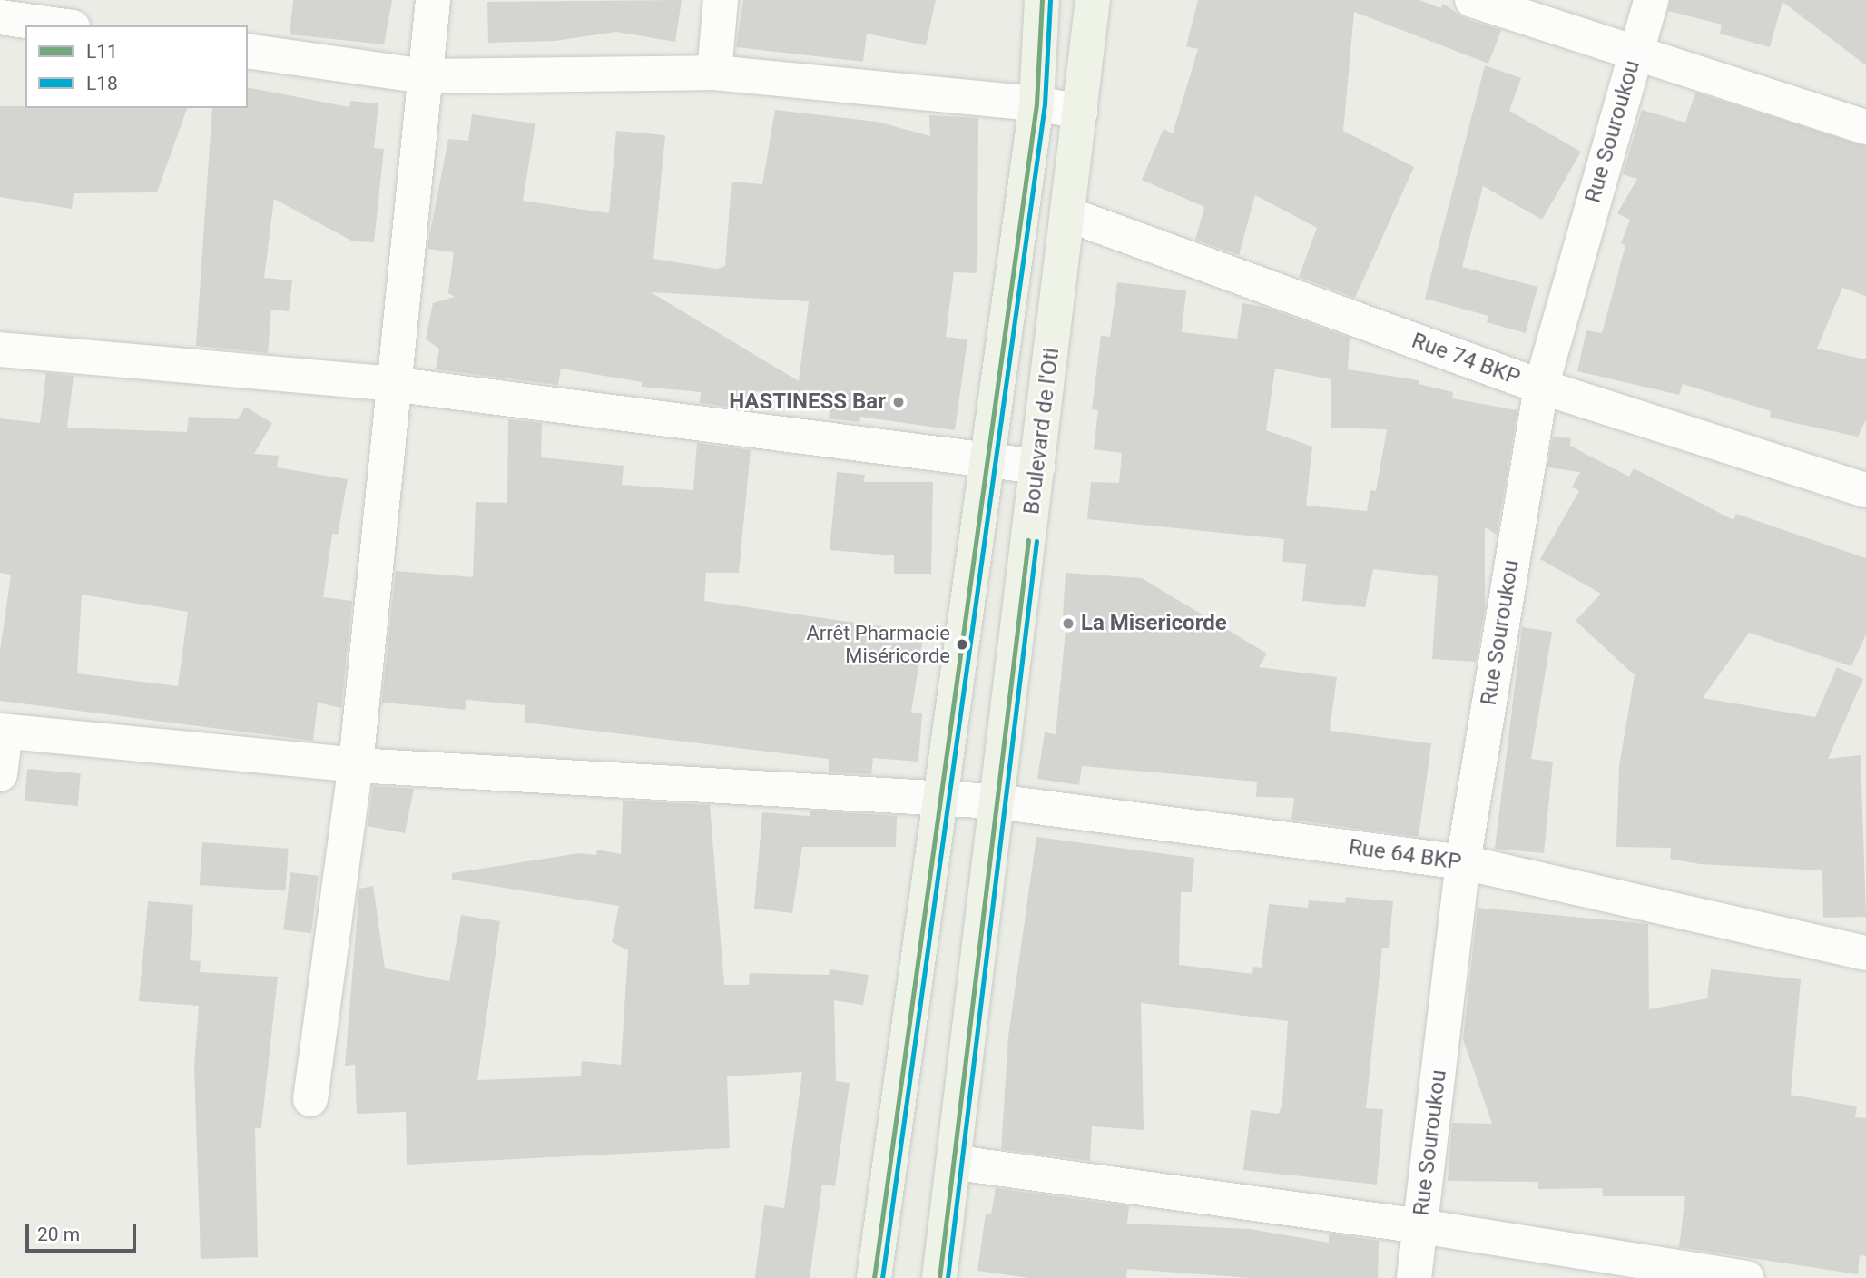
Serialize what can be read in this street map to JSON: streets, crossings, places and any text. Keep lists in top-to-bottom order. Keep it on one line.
{"streets":{"main road":["Boulevard de l'Oti"],"street":["Rue Souroukou","Rue 74 BKP","Rue 64 BKP"]},"crossings":[["Rue Souroukou","Rue 74 BKP"],["Rue Souroukou","Rue 64 BKP"],["Rue 74 BKP","Boulevard de l'Oti"],["Boulevard de l'Oti","Rue 64 BKP"]],"places":["HASTINESS Bar","La Misericorde","Arrêt Pharmacie Miséricorde"],"lines":["transit line L11","transit line L18"],"legend":["L11","L18"],"scale_bar":"20 m"}
